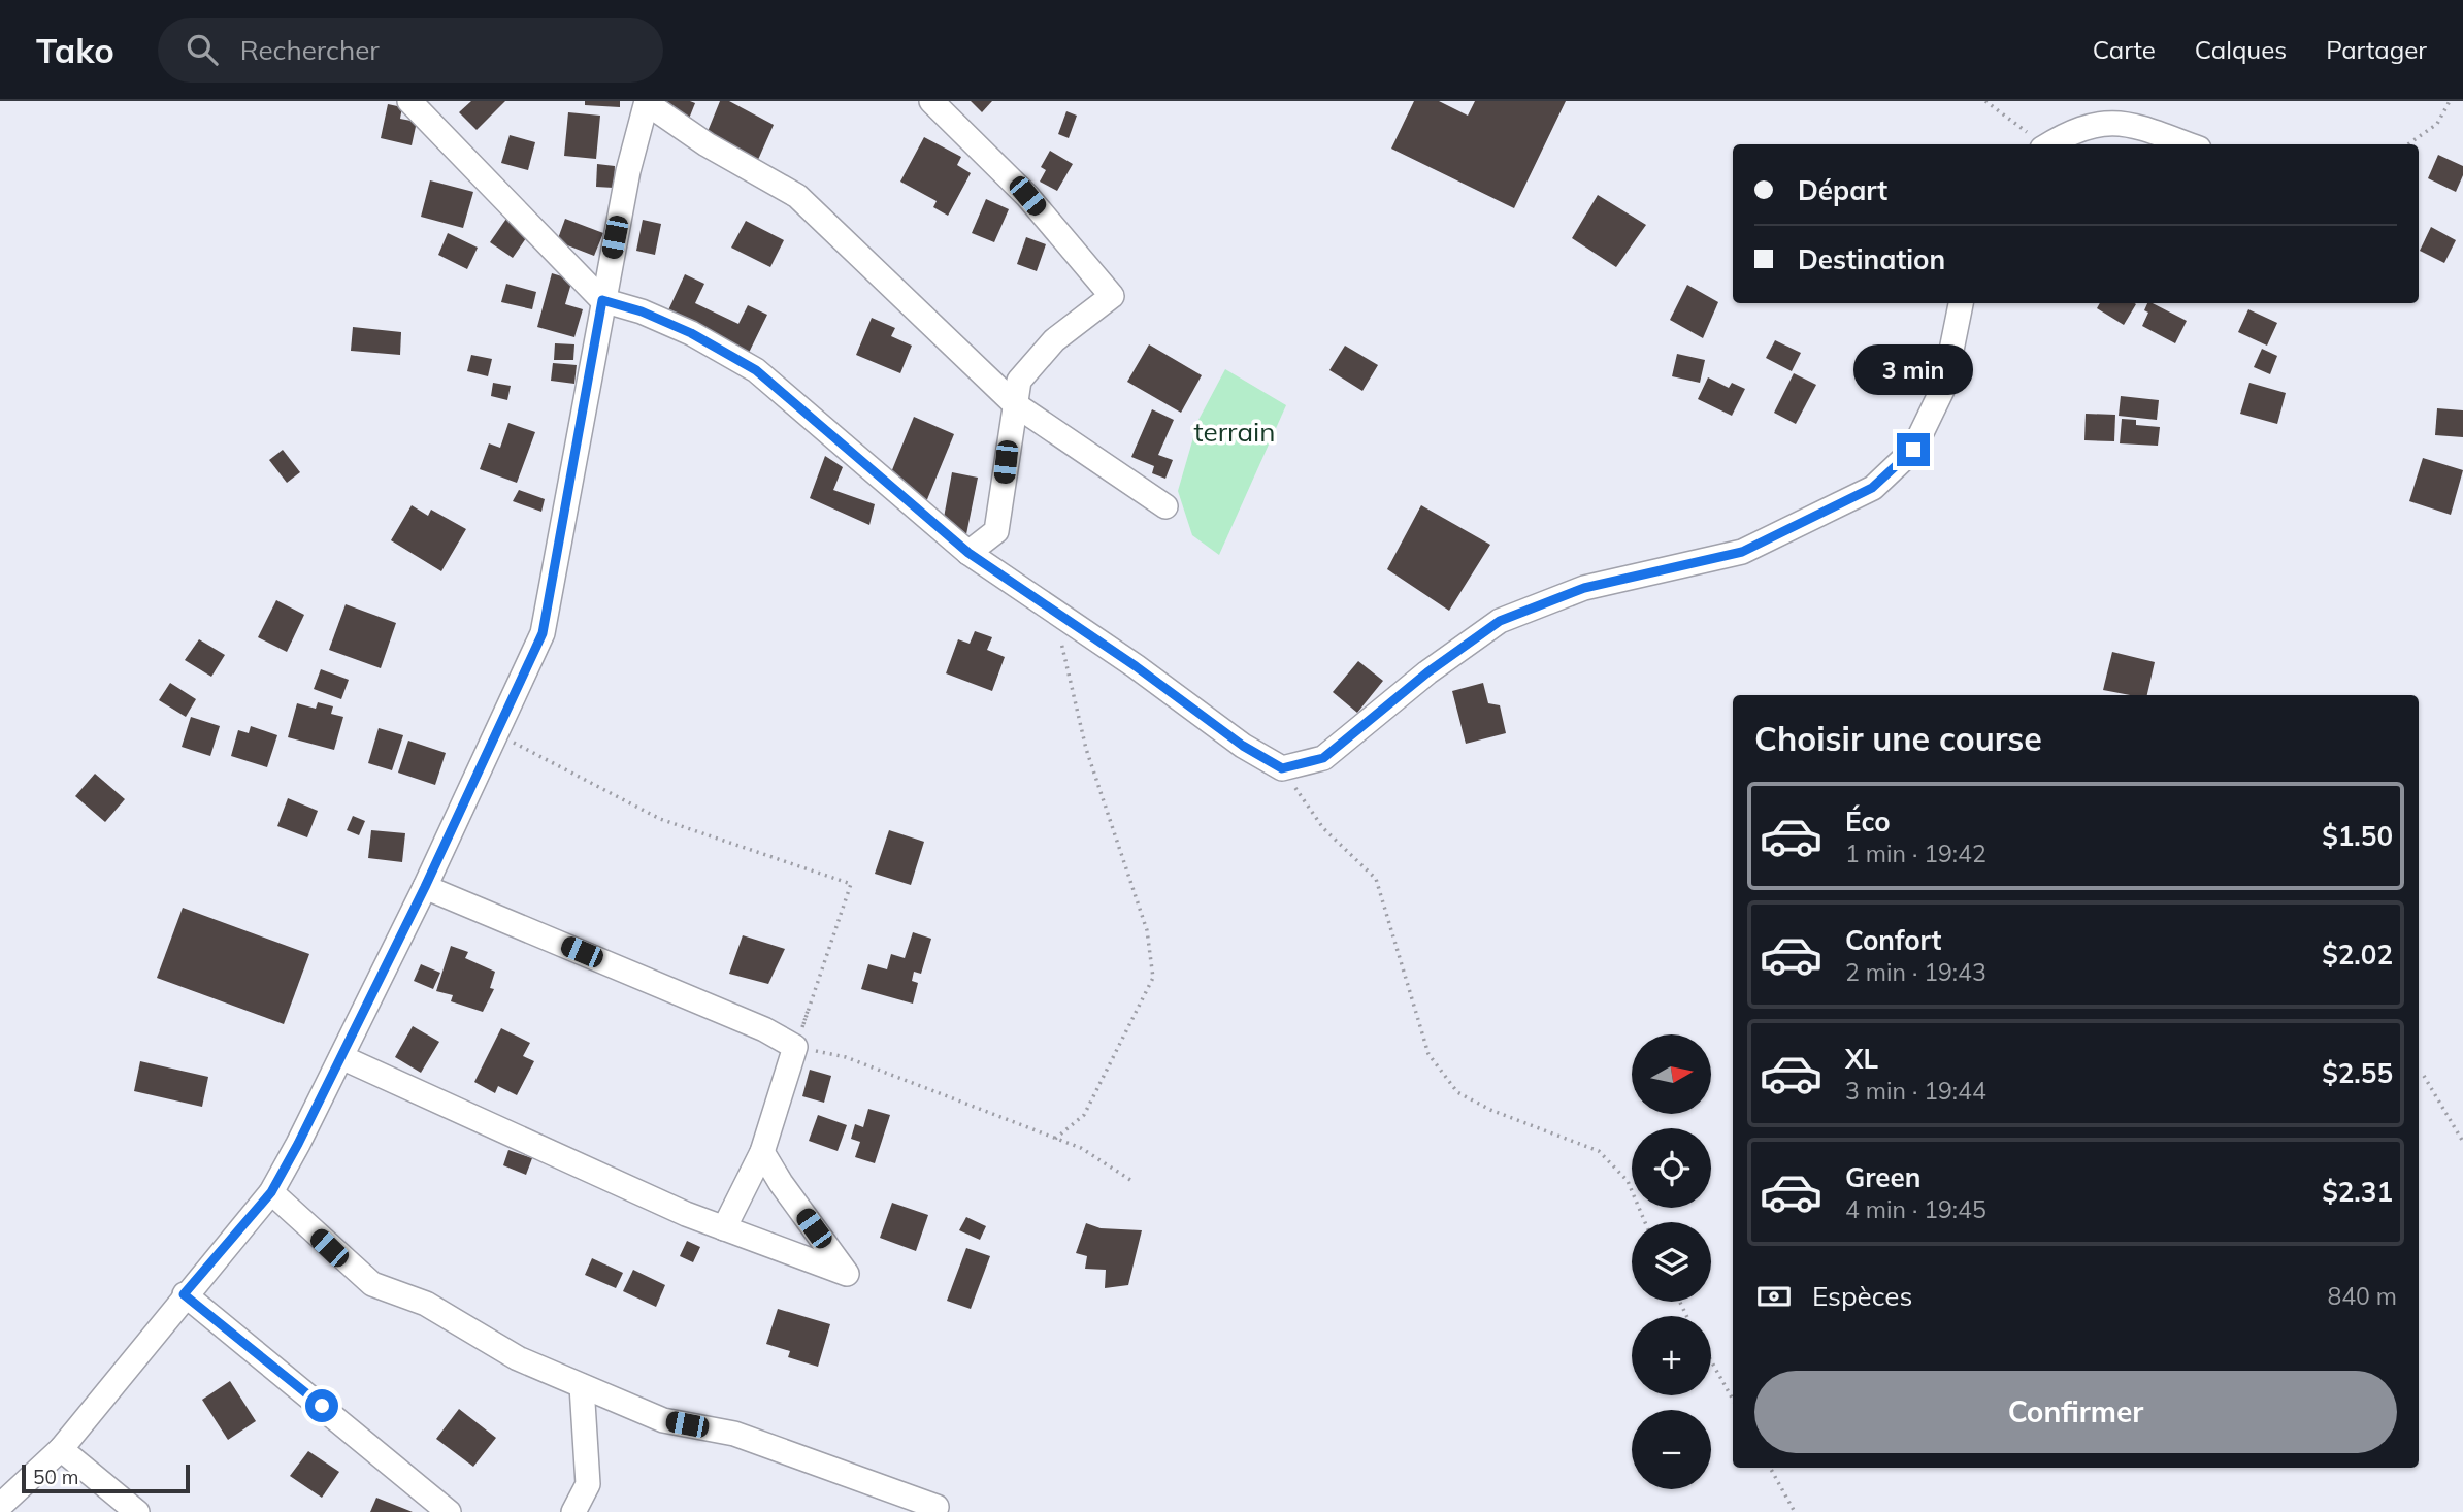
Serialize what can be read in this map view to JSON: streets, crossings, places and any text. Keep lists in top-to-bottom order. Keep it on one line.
{"parks":["terrain"],"scale_bar":"50 m","north":"right","page":{"header":"Tako","search":"Rechercher","nav":["Carte","Calques","Partager"],"banner":["Départ","Destination"],"bubble":"3 min","heading":"Choisir une course","list":[{"name":"Éco","note":"1 min · 19:42","value":"$1.50"},{"name":"Confort","note":"2 min · 19:43","value":"$2.02"},{"name":"XL","note":"3 min · 19:44","value":"$2.55"},{"name":"Green","note":"4 min · 19:45","value":"$2.31"}],"map_buttons":["+","−"],"pay":["Espèces","840 m"],"buttons":"Confirmer","scale":"50 m"}}
